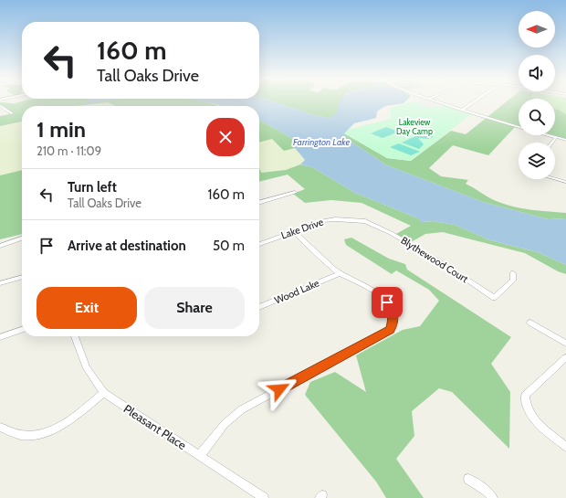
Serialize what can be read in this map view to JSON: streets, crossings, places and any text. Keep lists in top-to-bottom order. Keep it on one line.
{"streets":{"street":["Lake Drive","Blythewood Court","Wood Lake","Pleasant Place"]},"crossings":[["Lake Drive","Blythewood Court"]],"water":["Farrington Lake"],"parks":["Lakeview Day Camp"],"north":"left","page":{"turn":["160 m","Tall Oaks Drive"],"heading":["1 min","210 m · 11:09"],"list":[{"name":"Turn left","note":"Tall Oaks Drive","value":"160 m"},{"name":"Arrive at destination","value":"50 m"}],"buttons":["Exit","Share"]}}
